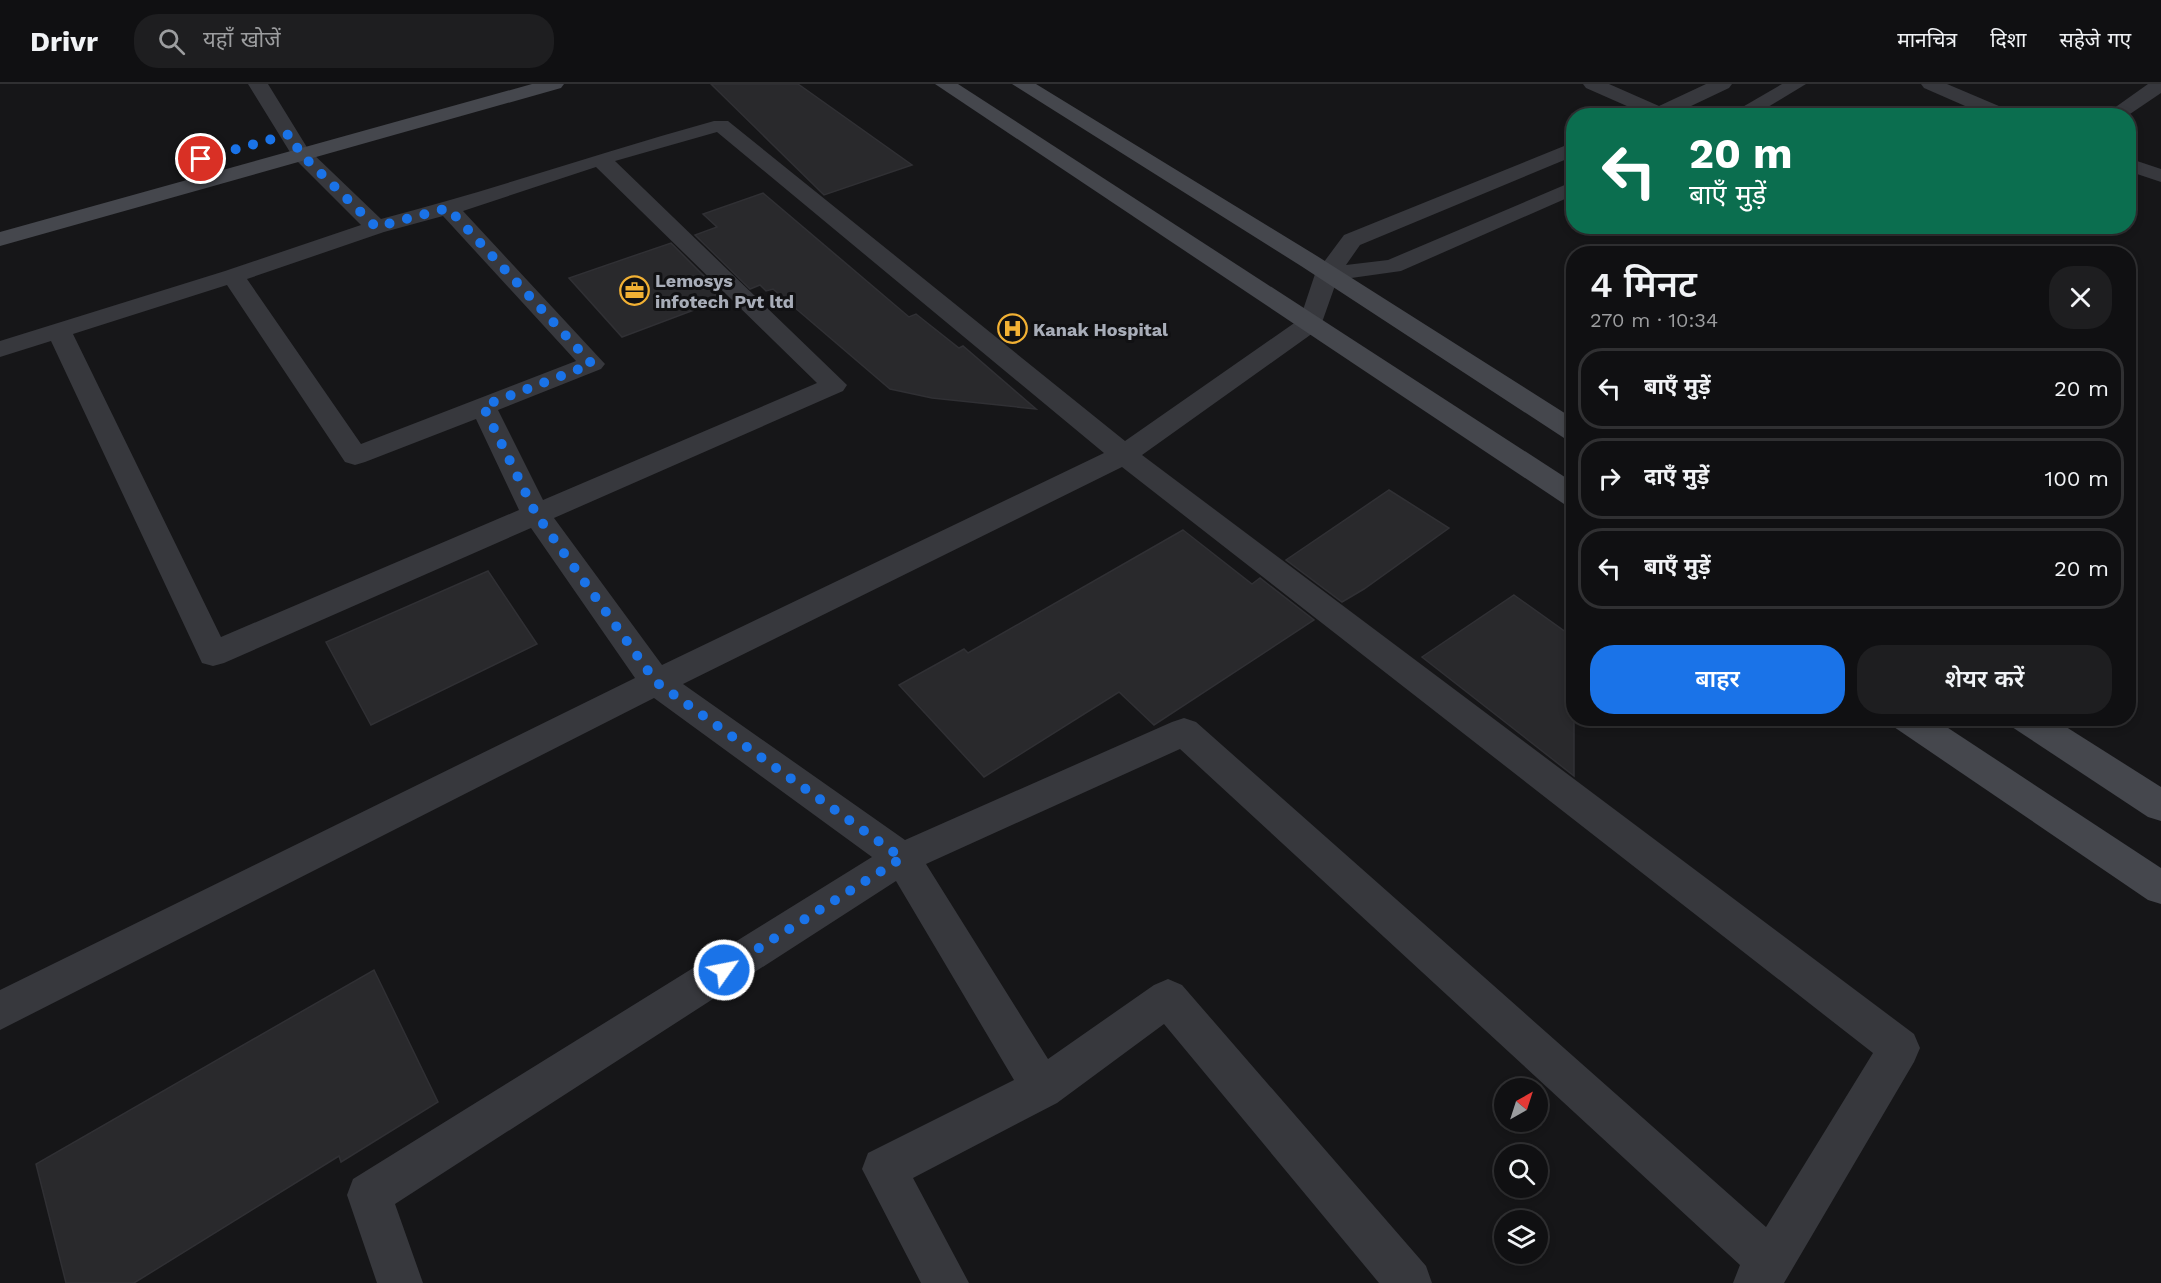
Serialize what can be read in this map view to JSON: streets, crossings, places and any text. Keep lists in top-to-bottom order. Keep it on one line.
{"places":{"office":["Lemosys infotech Pvt ltd"],"hospital":["Kanak Hospital"]},"north":"top right","page":{"header":"Drivr","search":"यहाँ खोजें","nav":["मानचित्र","दिशा","सहेजे गए"],"turn":["20 m","बाएँ मुड़ें"],"heading":["4 मिनट","270 m · 10:34"],"list":[{"name":"बाएँ मुड़ें","value":"20 m"},{"name":"दाएँ मुड़ें","value":"100 m"},{"name":"बाएँ मुड़ें","value":"20 m"}],"buttons":["बाहर","शेयर करें"]}}
